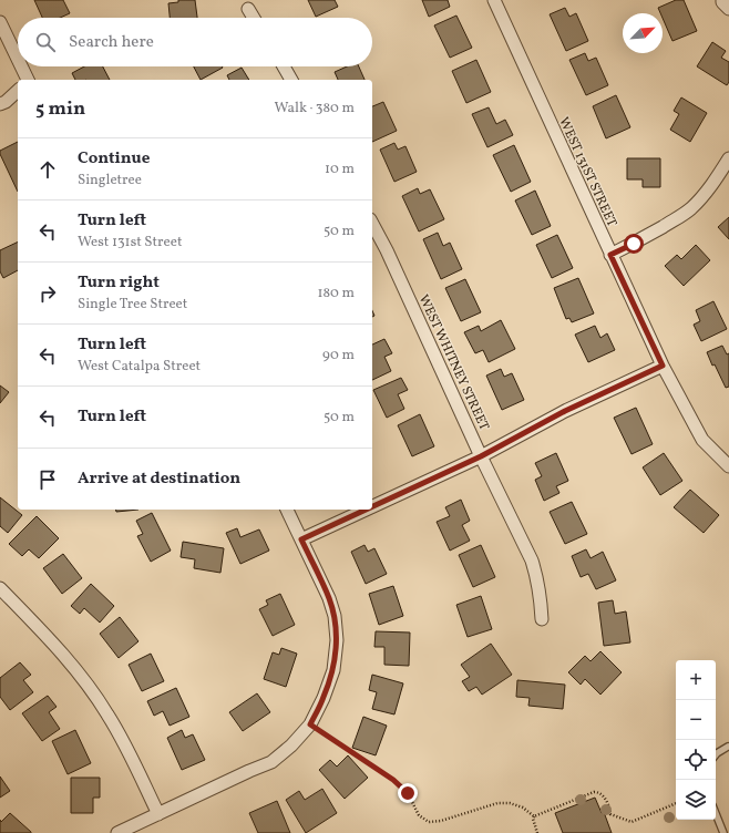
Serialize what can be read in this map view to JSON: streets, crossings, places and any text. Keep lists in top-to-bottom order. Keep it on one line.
{"streets":{"street":["WEST 131ST STREET","WEST WHITNEY STREET"]},"north":"top right","page":{"search":"Search here","heading":["5 min","Walk · 380 m"],"list":[["Continue","Singletree","10 m"],["Turn left","West 131st Street","50 m"],["Turn right","Single Tree Street","180 m"],["Turn left","West Catalpa Street","90 m"],["Turn left","50 m"],"Arrive at destination"],"map_buttons":["+","−"]}}
